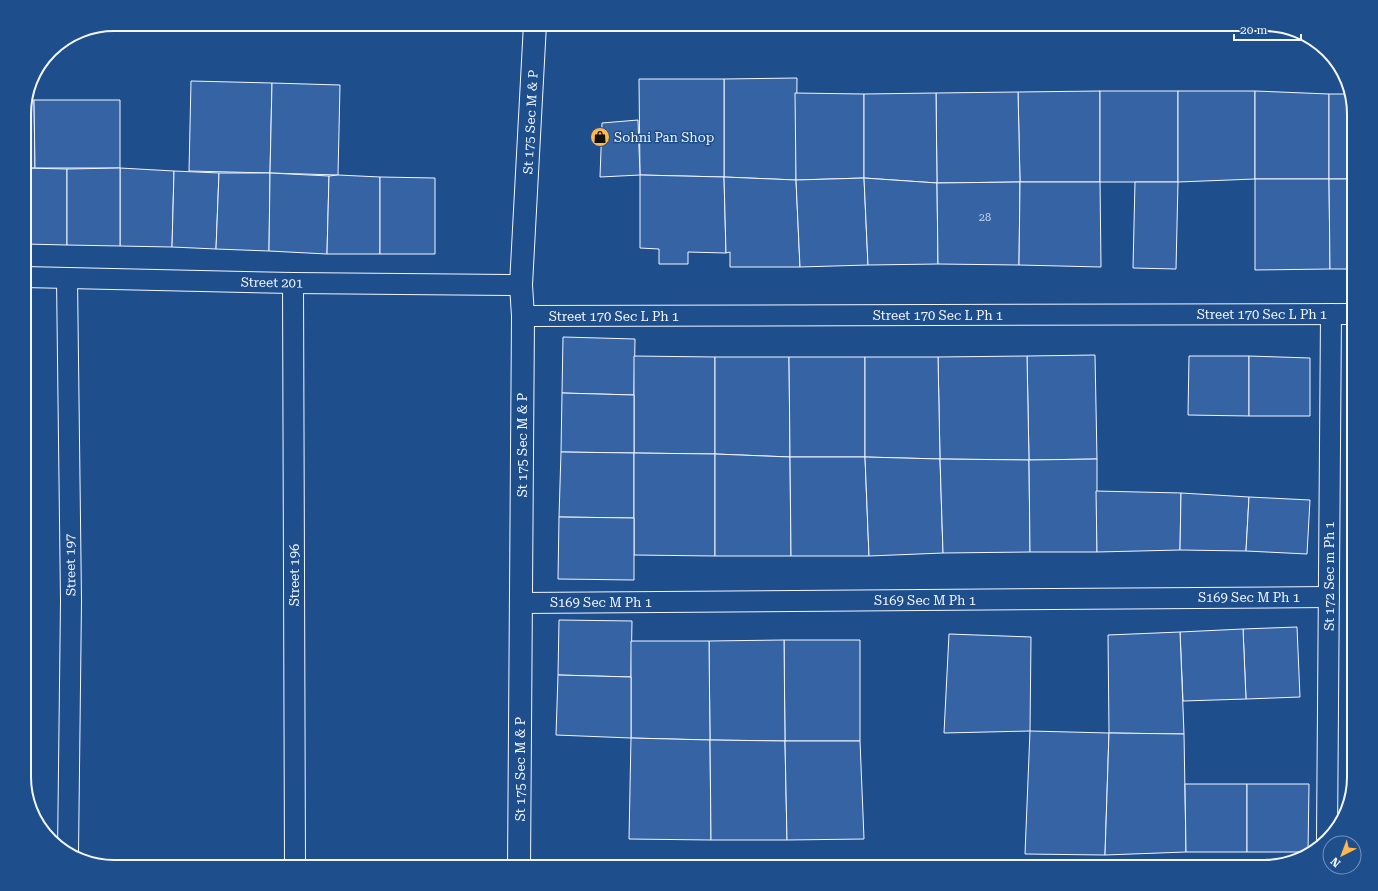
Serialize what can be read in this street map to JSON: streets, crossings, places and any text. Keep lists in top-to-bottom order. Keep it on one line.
{"streets":{"street":["St 175 Sec M & P","Street 201","Street 170 Sec L Ph 1","Street 197","Street 196","St 172 Sec m Ph 1","S169 Sec M Ph 1"]},"crossings":[["St 175 Sec M & P","Street 201"],["St 175 Sec M & P","Street 170 Sec L Ph 1"],["St 175 Sec M & P","S169 Sec M Ph 1"],["Street 201","Street 197"],["Street 201","Street 196"],["Street 170 Sec L Ph 1","St 172 Sec m Ph 1"],["St 172 Sec m Ph 1","S169 Sec M Ph 1"]],"places":{"shop":["Sohni Pan Shop"]},"house_numbers":["28"],"scale_bar":"20 m","north":"bottom left"}
